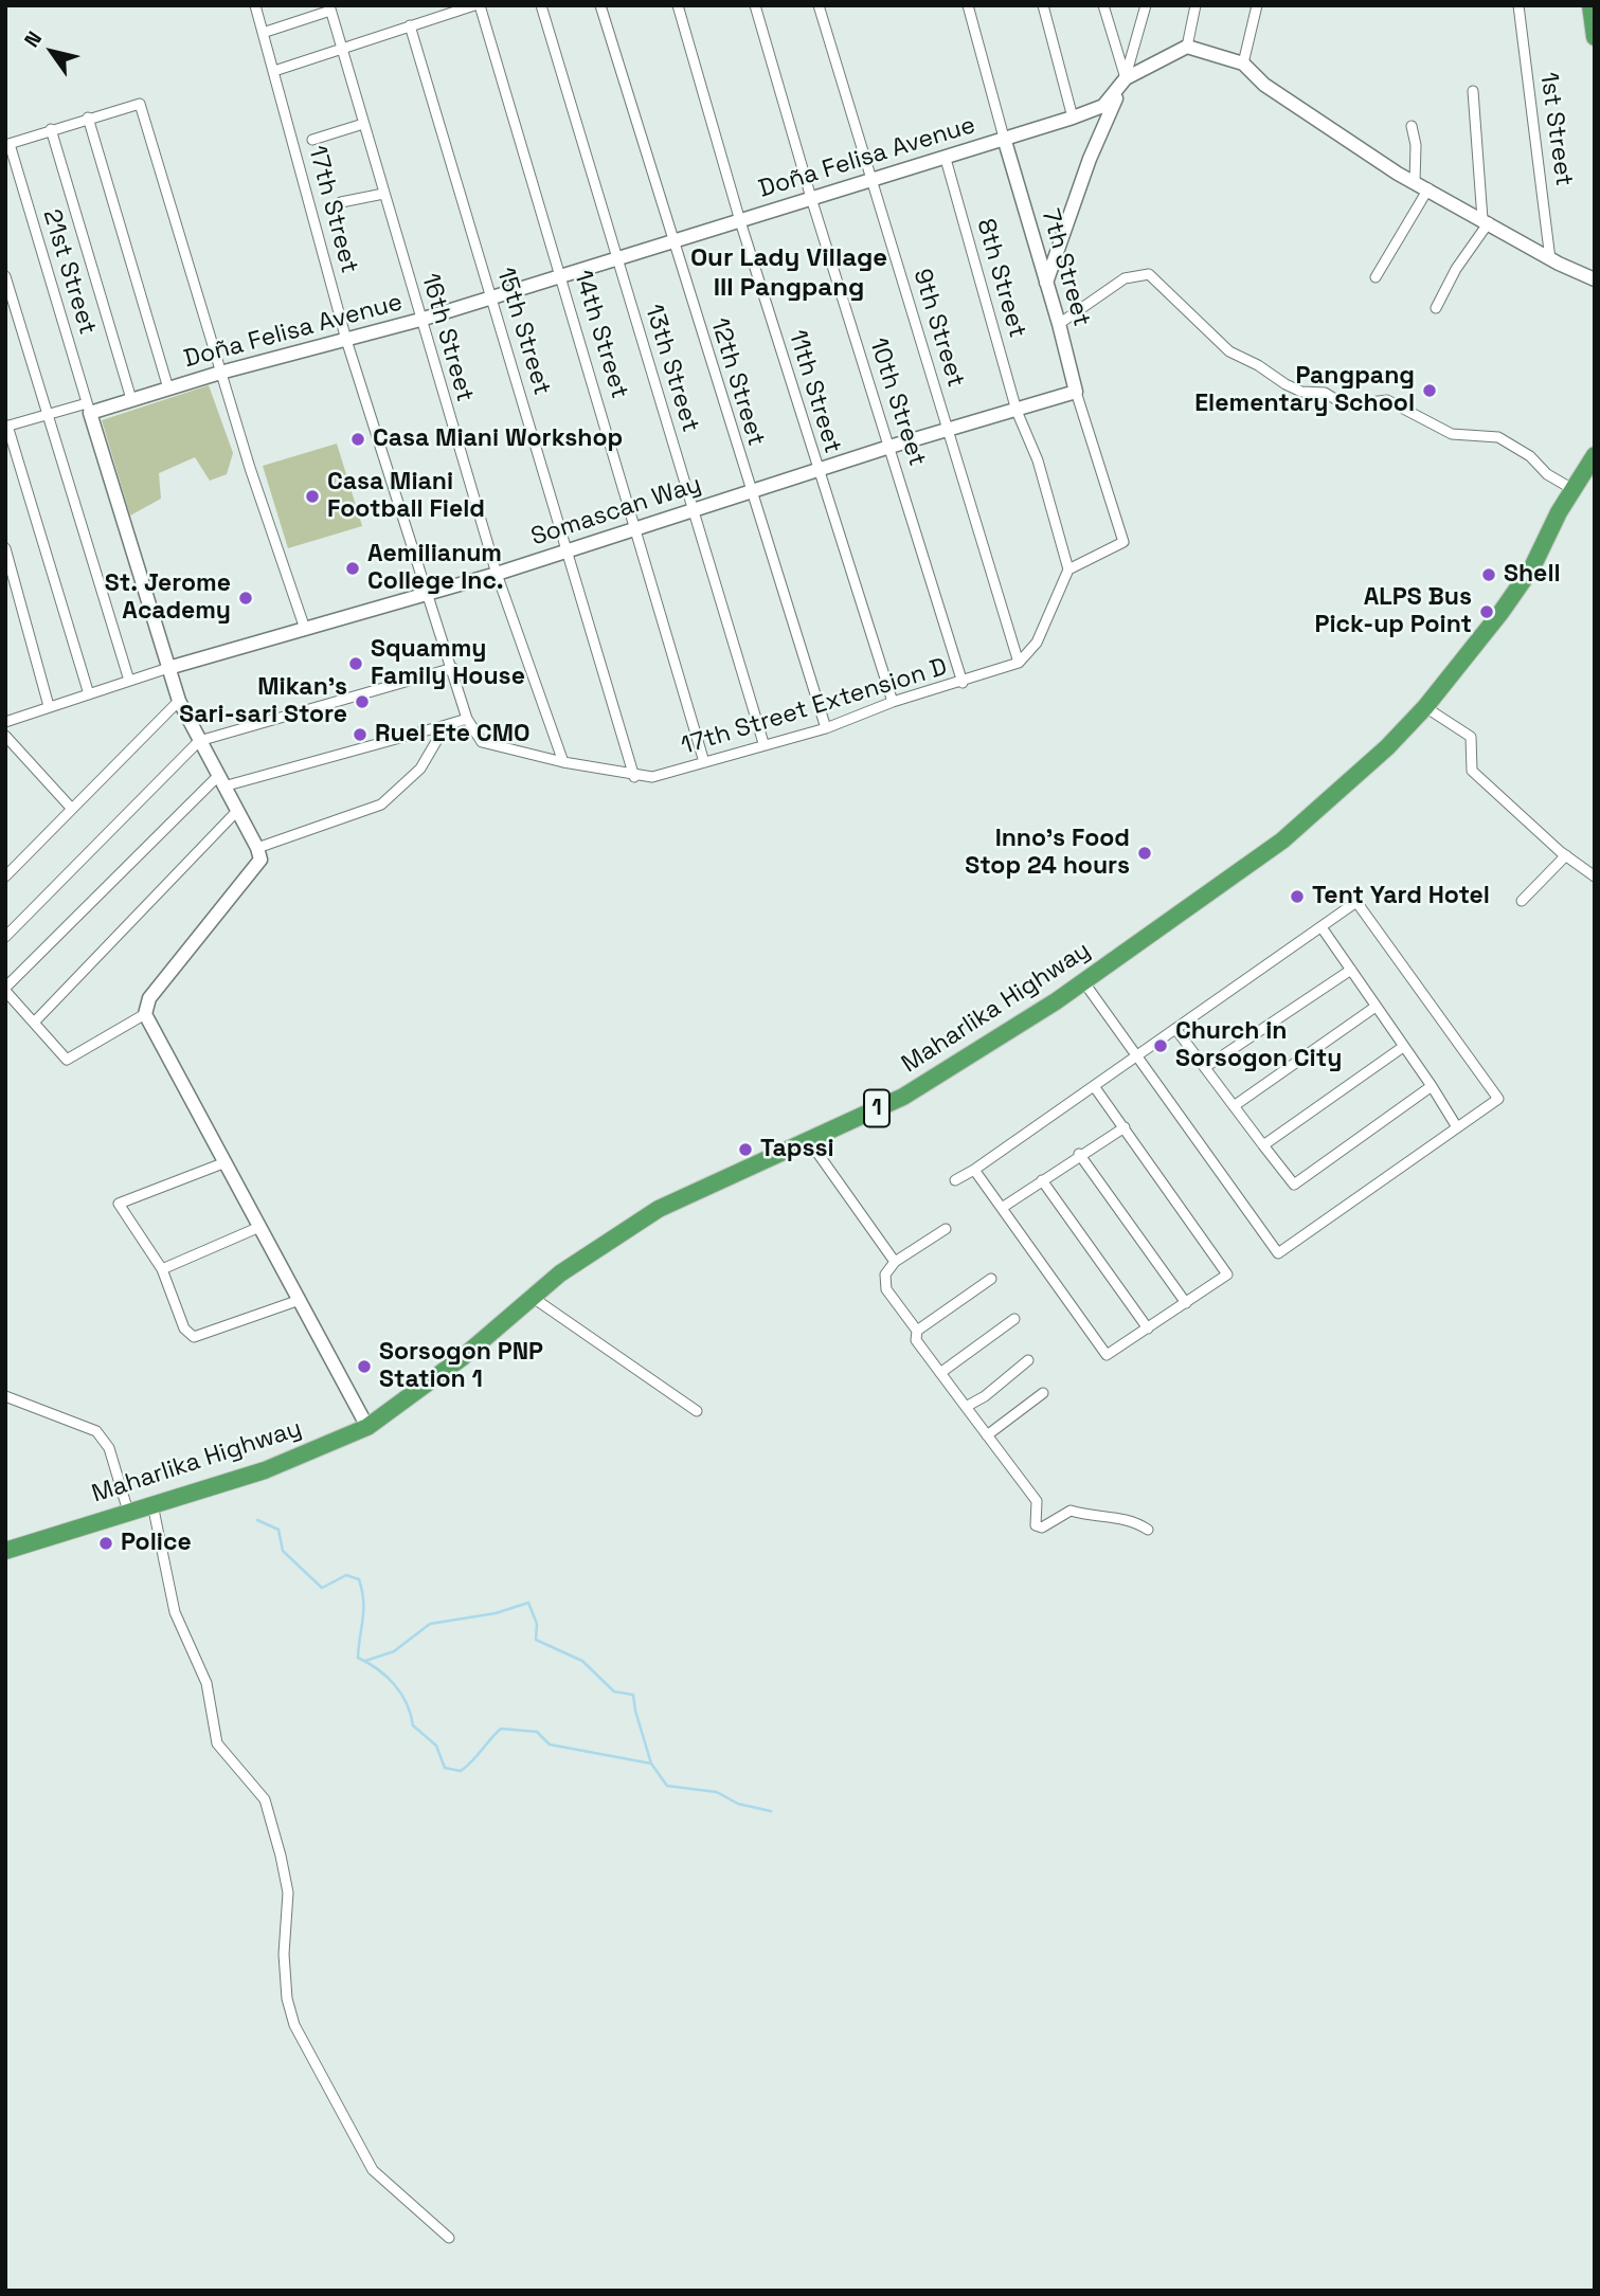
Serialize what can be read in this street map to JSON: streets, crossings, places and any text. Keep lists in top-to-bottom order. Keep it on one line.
{"streets":{"highway":["Maharlika Highway","1"],"street":["1st Street","Doña Felisa Avenue","17th Street","7th Street","21st Street","8th Street","9th Street","15th Street","14th Street","16th Street","13th Street","12th Street","11th Street","10th Street","Somascan Way","17th Street Extension D"]},"crossings":[["Doña Felisa Avenue","17th Street"],["Doña Felisa Avenue","7th Street"],["Doña Felisa Avenue","21st Street"],["Doña Felisa Avenue","8th Street"],["Doña Felisa Avenue","9th Street"],["Doña Felisa Avenue","15th Street"],["Doña Felisa Avenue","14th Street"],["Doña Felisa Avenue","16th Street"],["Doña Felisa Avenue","13th Street"],["Doña Felisa Avenue","12th Street"],["Doña Felisa Avenue","11th Street"],["Doña Felisa Avenue","10th Street"],["17th Street","Somascan Way"],["17th Street","17th Street Extension D"],["7th Street","8th Street"],["7th Street","Somascan Way"],["8th Street","Somascan Way"],["9th Street","Somascan Way"],["9th Street","17th Street Extension D"],["15th Street","Somascan Way"],["15th Street","17th Street Extension D"],["14th Street","Somascan Way"],["14th Street","17th Street Extension D"],["16th Street","Somascan Way"],["16th Street","17th Street Extension D"],["13th Street","Somascan Way"],["13th Street","17th Street Extension D"],["12th Street","Somascan Way"],["12th Street","17th Street Extension D"],["11th Street","Somascan Way"],["11th Street","17th Street Extension D"],["10th Street","Somascan Way"],["10th Street","17th Street Extension D"]],"districts":["Our Lady Village III Pangpang"],"places":["Pangpang Elementary School","Casa Miani Workshop","Casa Miani Football Field","Aemilianum College Inc.","Shell","St. Jerome Academy","ALPS Bus Pick-up Point","Squammy Family House","Mikan's Sari-sari Store","Ruel Ete CMO","Inno’s Food Stop 24 hours","Tent Yard Hotel","Church in Sorsogon City","Tapssi","Sorsogon PNP Station 1","Police"],"north":"top left"}
